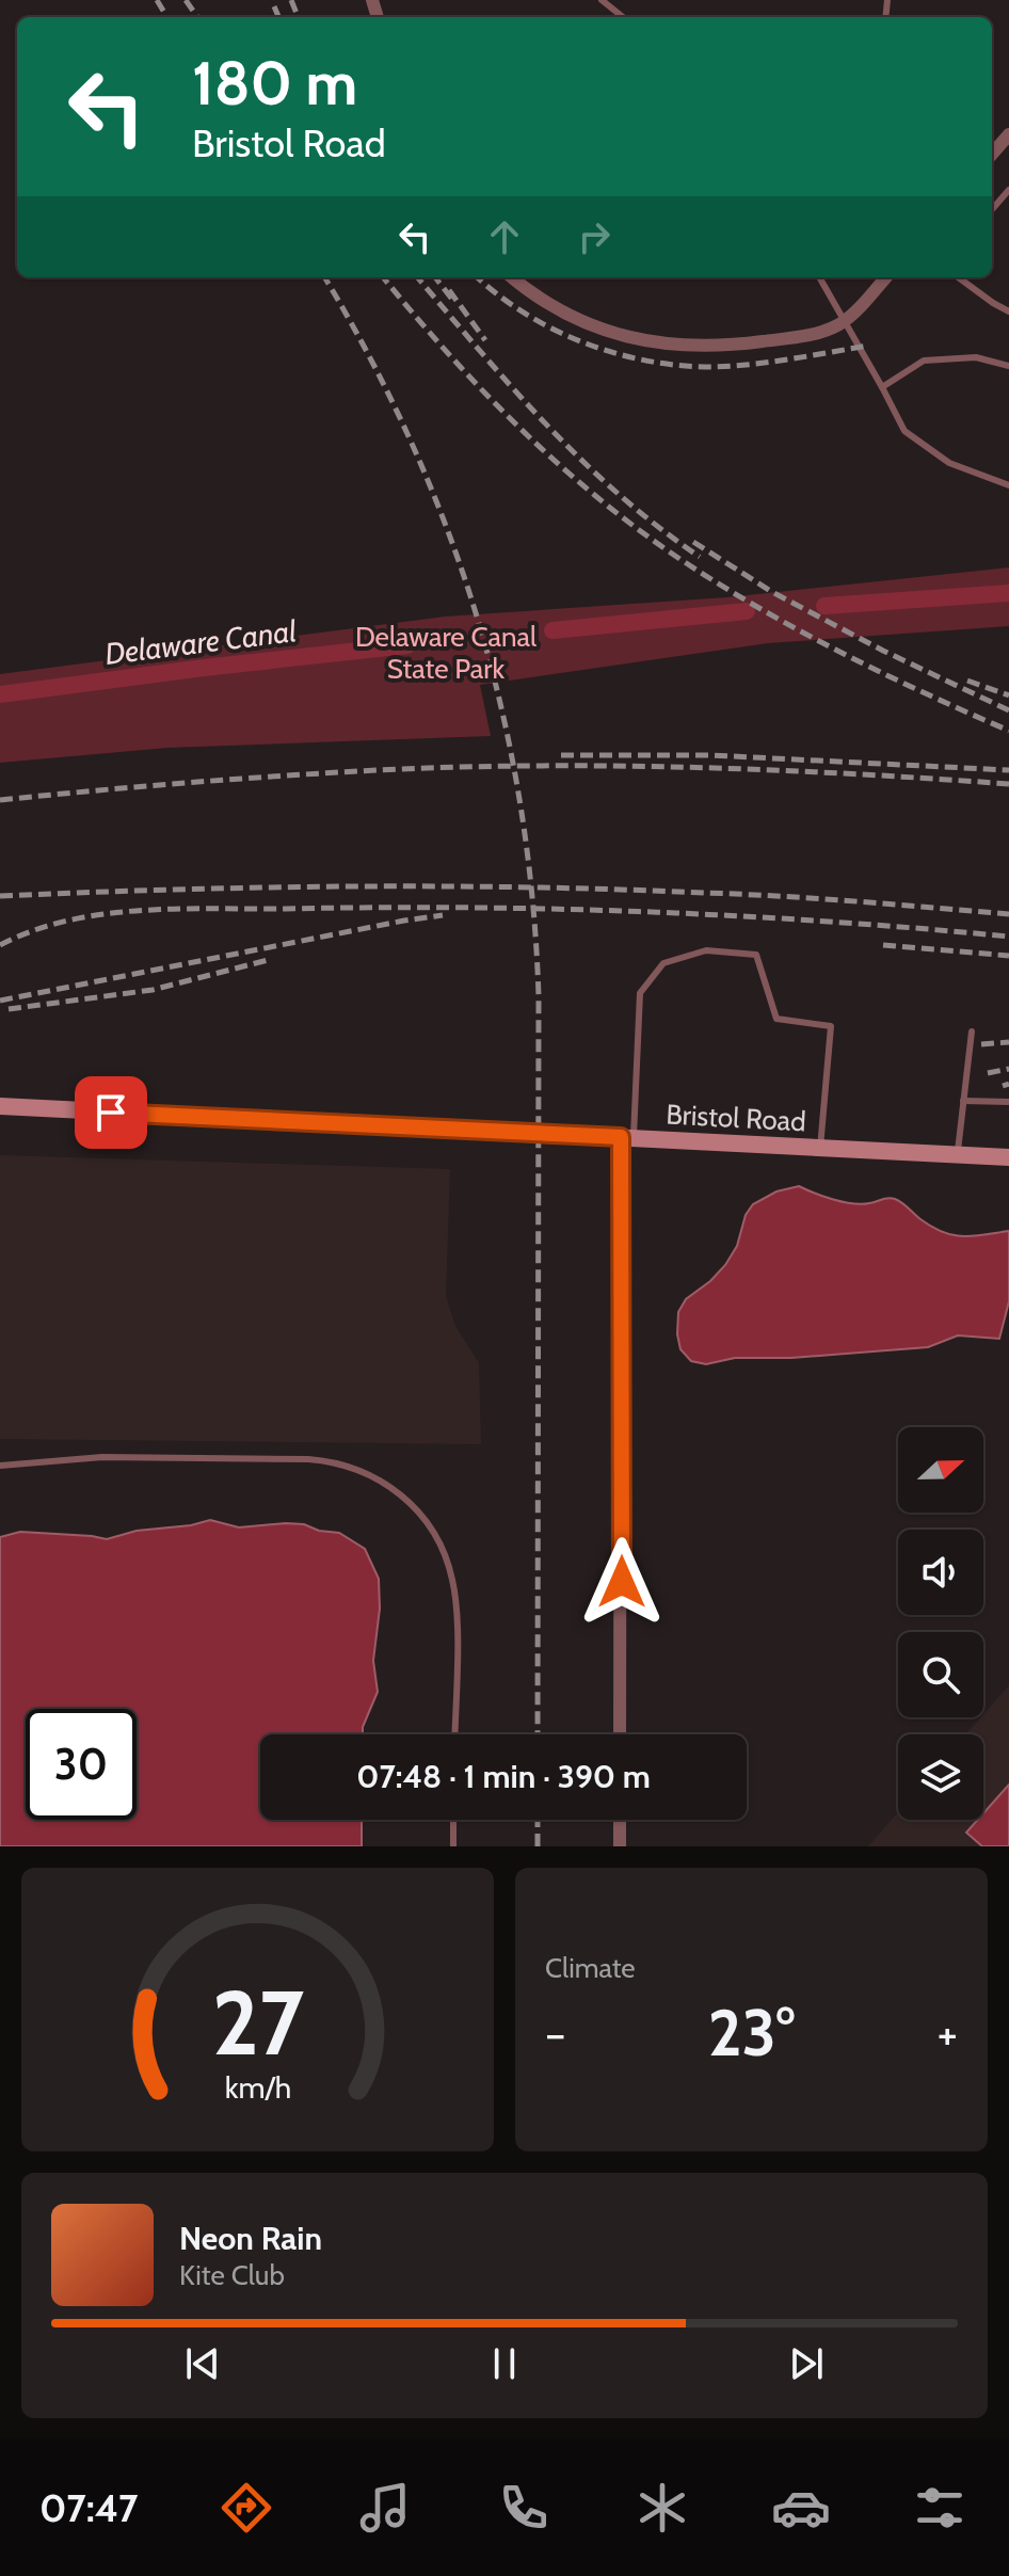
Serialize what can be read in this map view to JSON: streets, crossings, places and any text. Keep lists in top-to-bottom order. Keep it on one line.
{"streets":{"main road":["Bristol Road"]},"water":["Delaware Canal"],"parks":["Delaware Canal State Park"],"north":"right","page":{"turn":["180 m","Bristol Road"],"limit":"30","trip":"07:48 · 1 min · 390 m","tile":"Climate","heat":["−","23°","+"],"song":["Neon Rain","Kite Club"],"tabs":"07:47","gauge":["27","km/h"]}}
